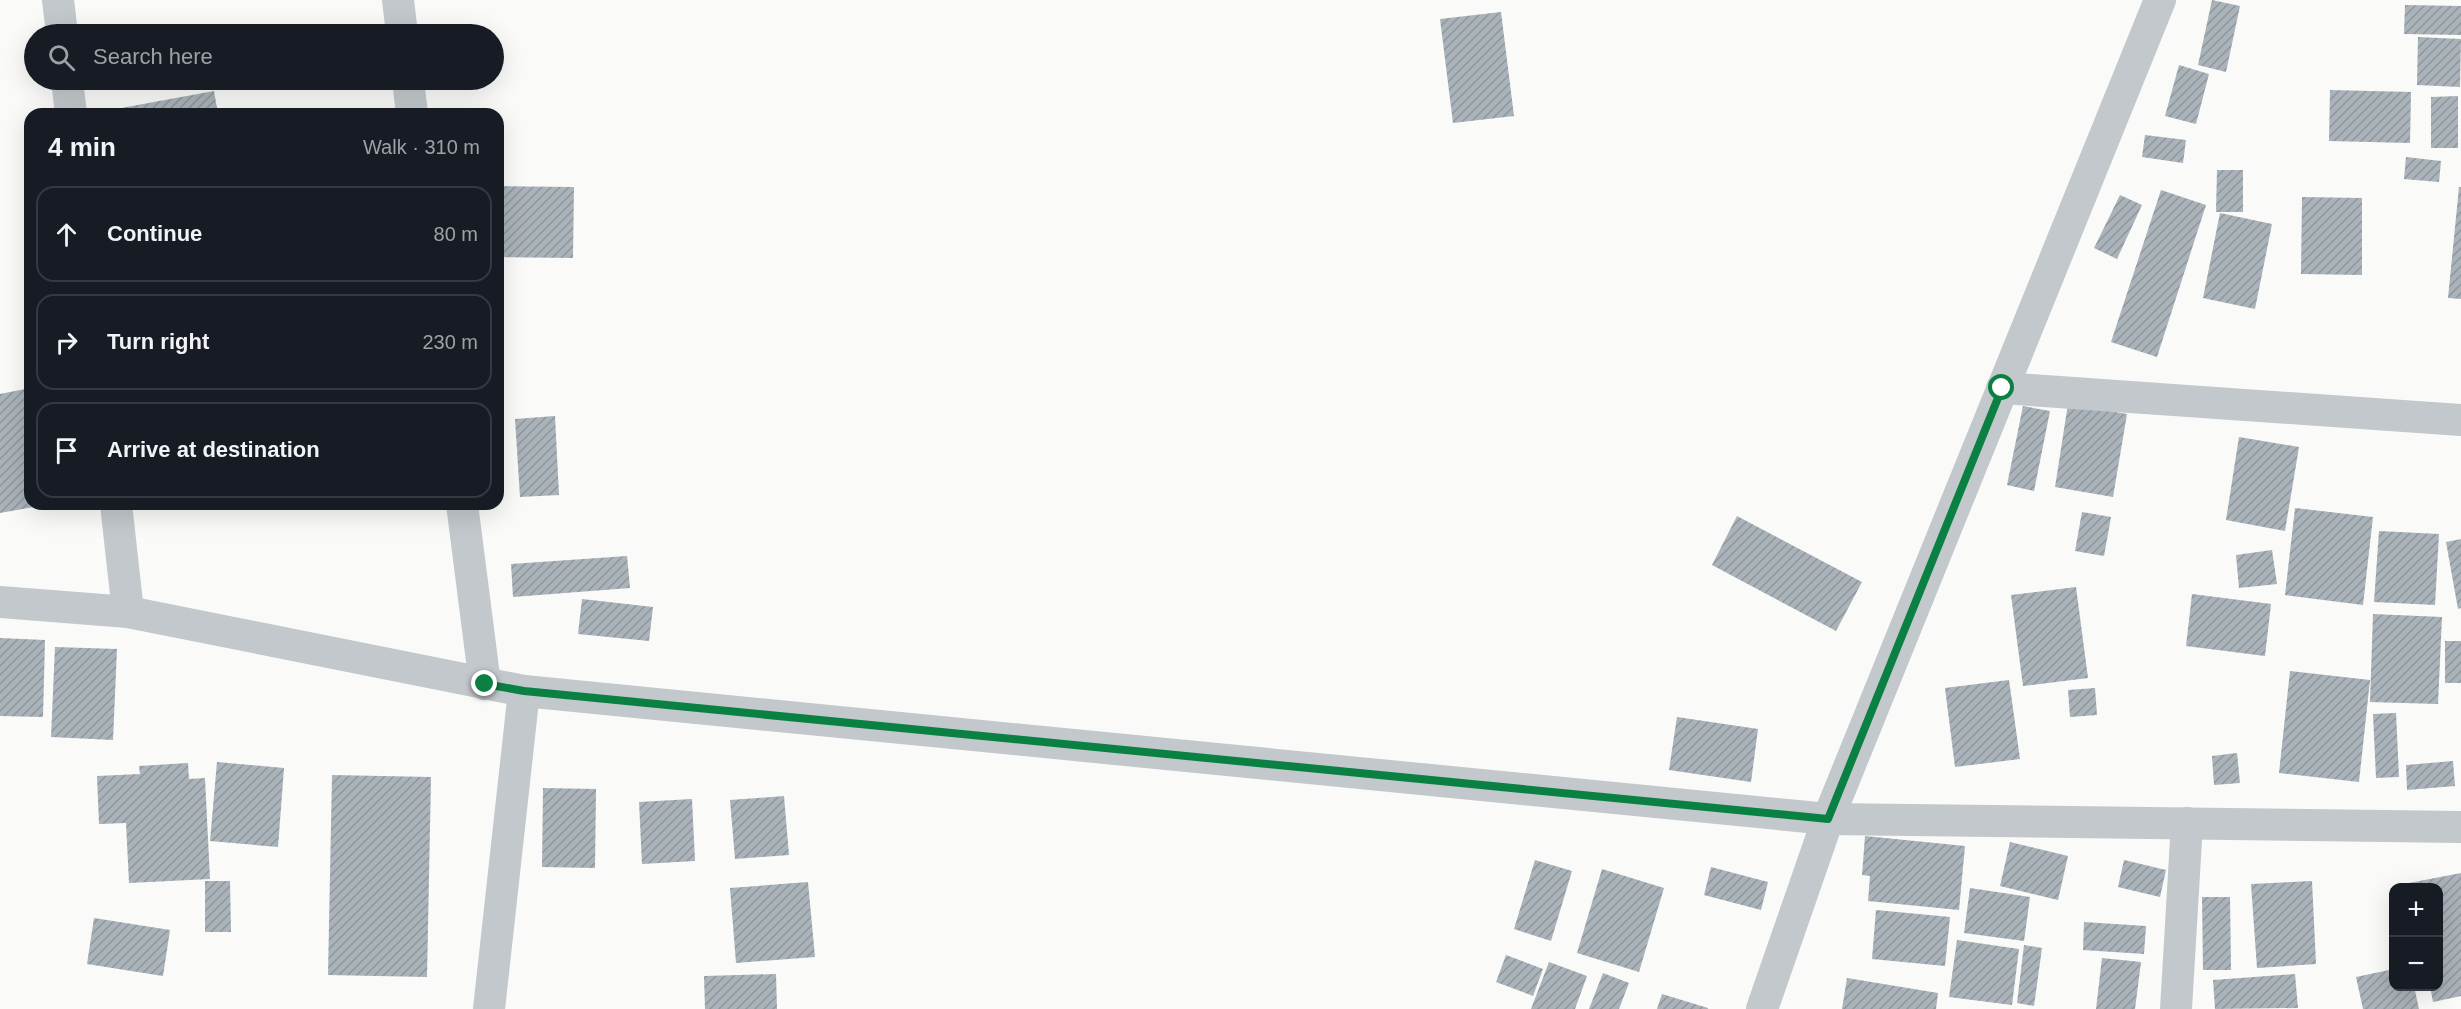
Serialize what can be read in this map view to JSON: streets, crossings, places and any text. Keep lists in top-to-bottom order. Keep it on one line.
{"page":{"search":"Search here","heading":["4 min","Walk · 310 m"],"list":[["Continue","80 m"],["Turn right","230 m"],"Arrive at destination"],"map_buttons":["+","−"]}}
